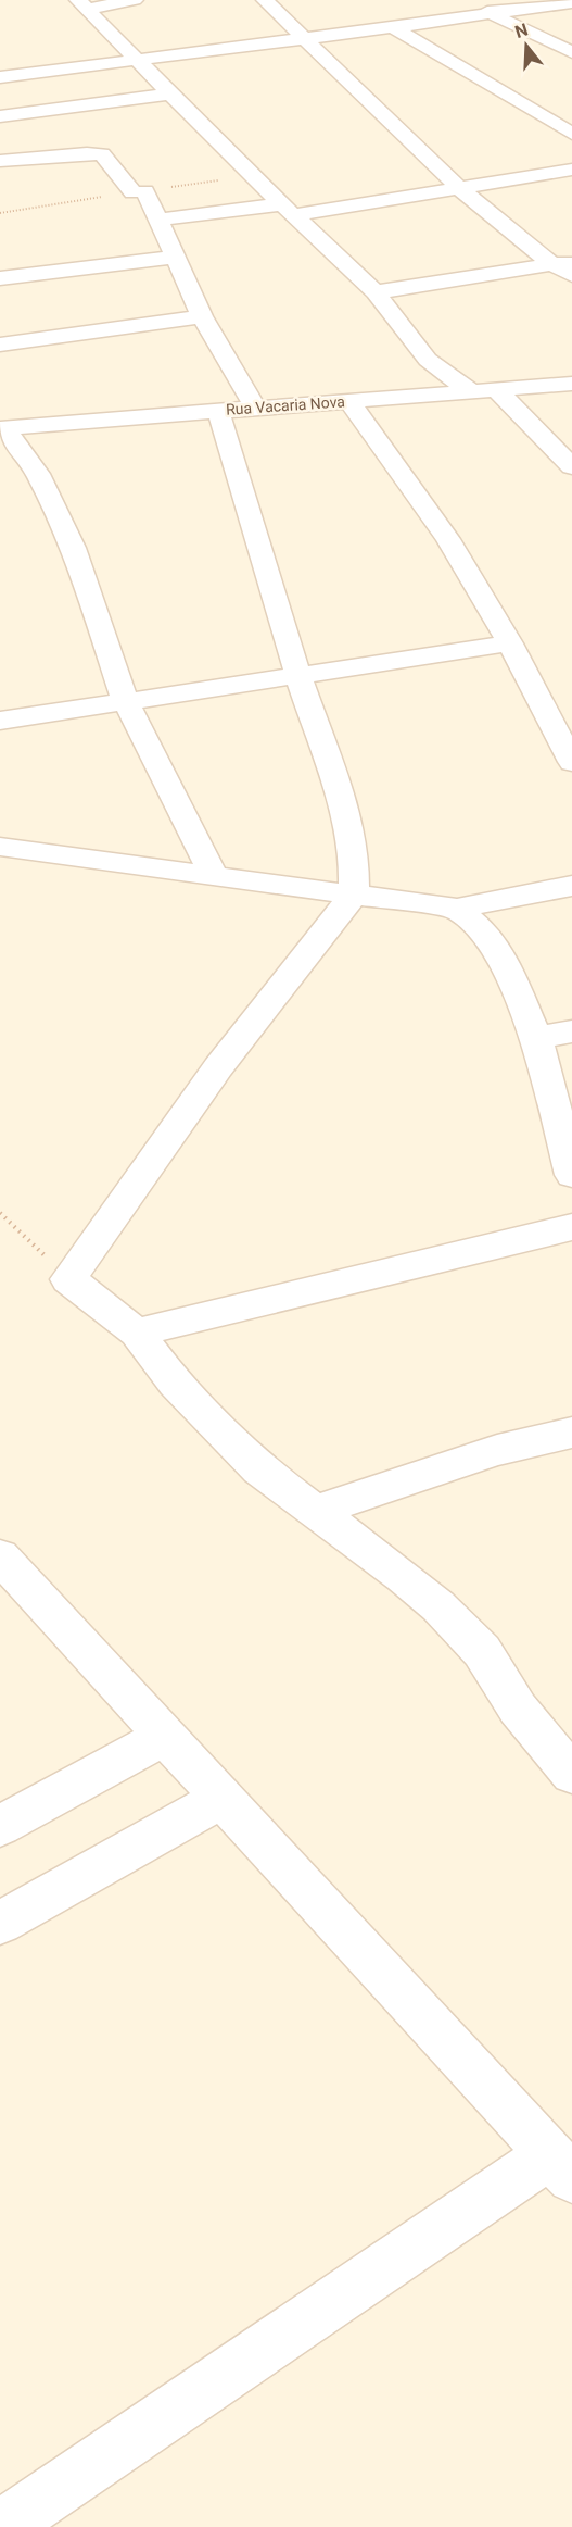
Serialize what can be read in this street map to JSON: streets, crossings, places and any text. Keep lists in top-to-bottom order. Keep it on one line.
{"streets":{"street":["Rua Vacaria Nova"]},"north":"top"}
